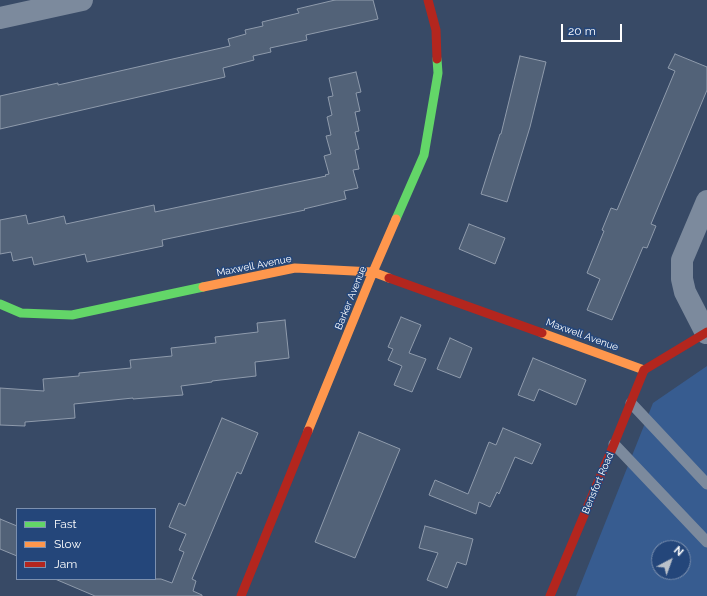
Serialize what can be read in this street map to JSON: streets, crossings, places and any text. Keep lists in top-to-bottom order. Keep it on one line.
{"streets":{"street":["Maxwell Avenue","Barker Avenue","Bensfort Road"]},"crossings":[["Maxwell Avenue","Barker Avenue"],["Maxwell Avenue","Bensfort Road"]],"legend":["Fast","Slow","Jam"],"scale_bar":"20 m","north":"top right"}
